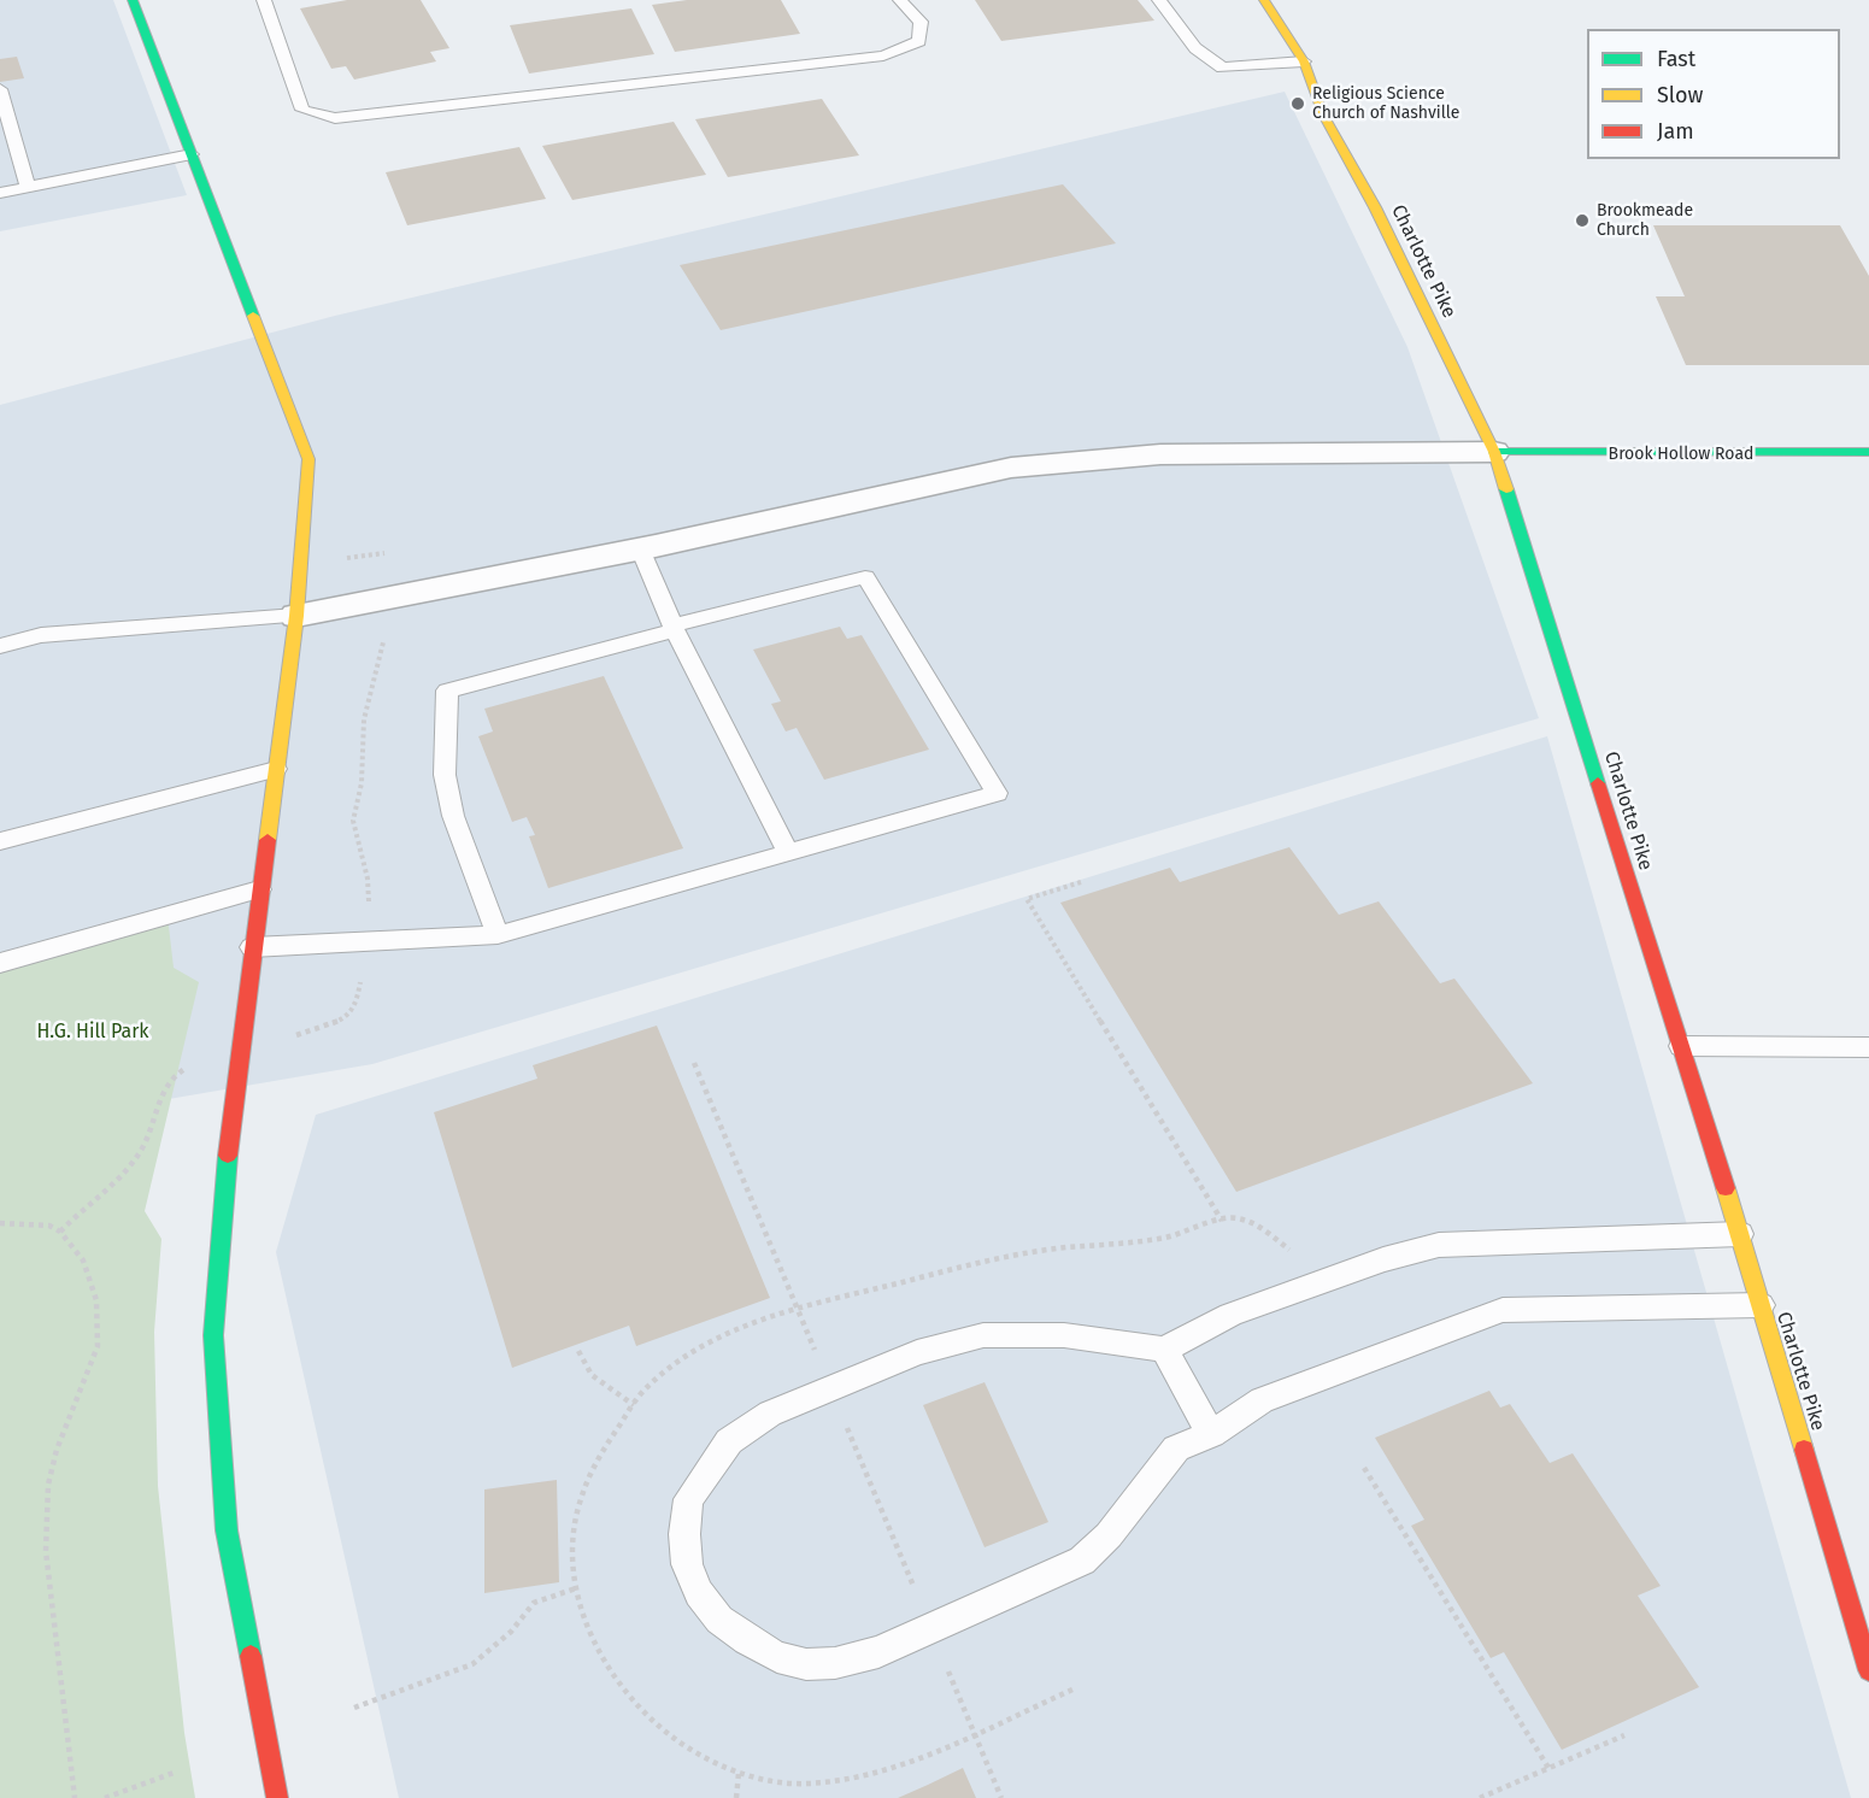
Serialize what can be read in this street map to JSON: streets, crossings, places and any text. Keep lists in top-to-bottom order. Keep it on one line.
{"streets":{"street":["Charlotte Pike","Brook Hollow Road"]},"crossings":[["Charlotte Pike","Brook Hollow Road"]],"parks":["H.G. Hill Park"],"places":["Religious Science Church of Nashville","Brookmeade Church"],"legend":["Fast","Slow","Jam"]}
